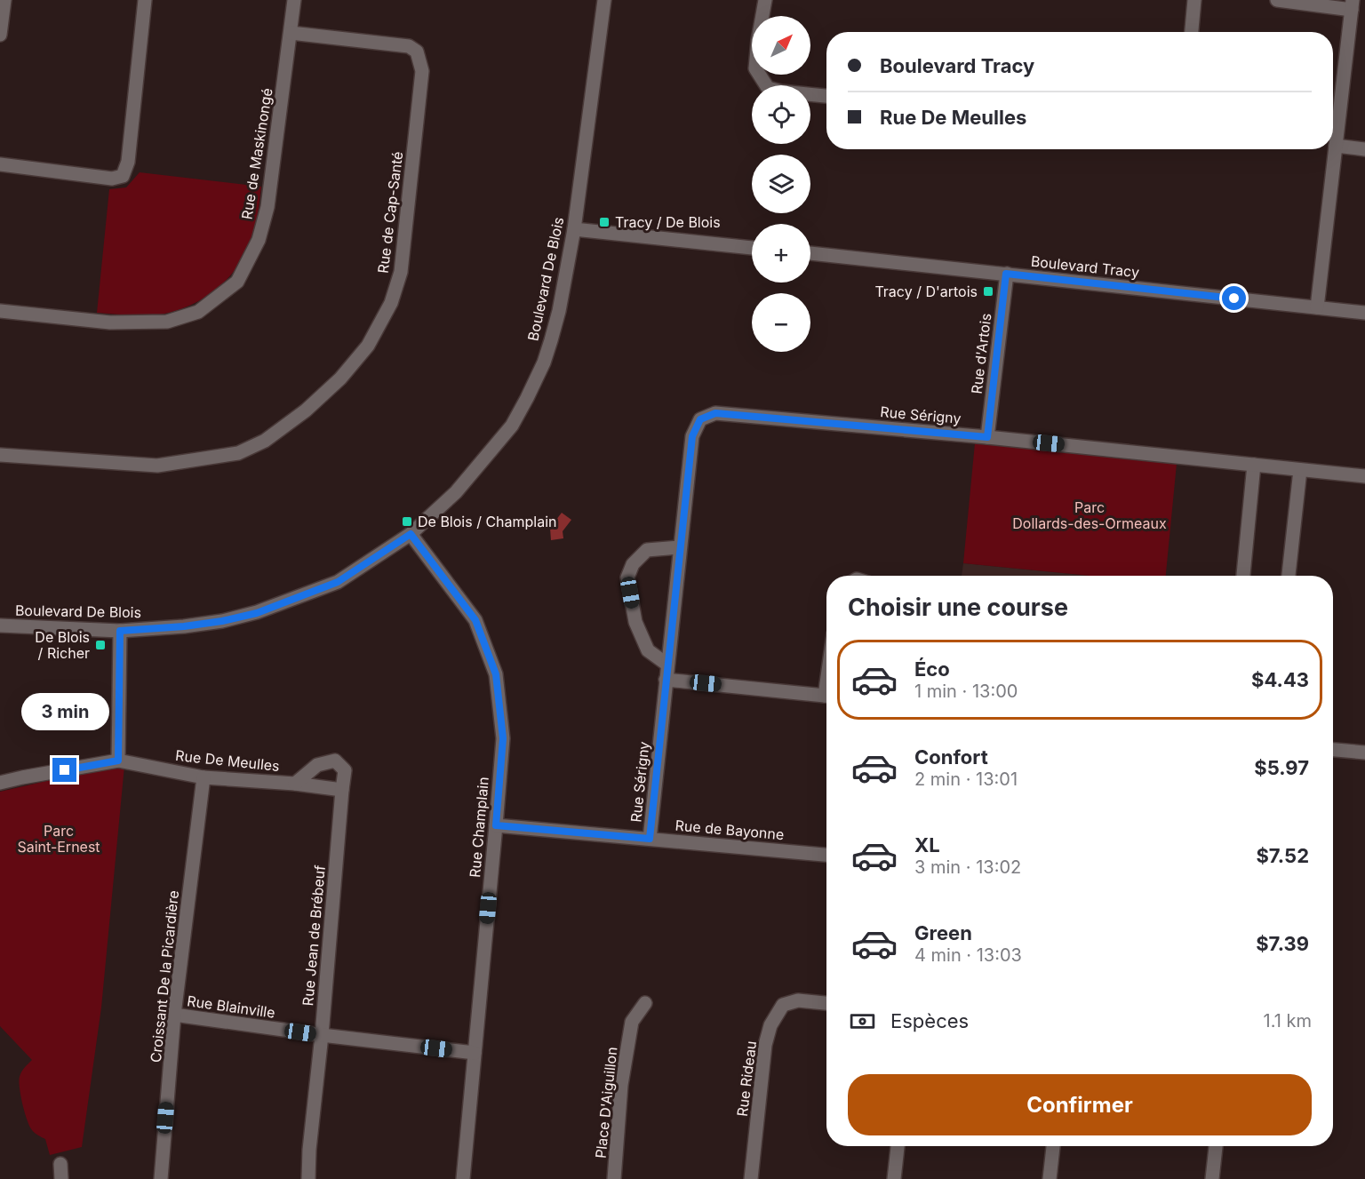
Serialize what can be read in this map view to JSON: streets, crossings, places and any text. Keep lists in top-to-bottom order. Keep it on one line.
{"streets":{"street":["Rue de Maskinongé","Rue de Cap-Santé","Boulevard Tracy","Boulevard De Blois","Rue d'Artois","Rue Sérigny","Rue De Meulles","Rue Champlain","Rue de Bayonne","Rue Jean de Brébeuf","Croissant De la Picardière","Rue Blainville","Rue Rideau","Place D'Aiguillon"]},"crossings":[["Rue de Maskinongé","Rue de Cap-Santé"],["Boulevard Tracy","Rue d'Artois"],["Boulevard De Blois","Rue Champlain"],["Rue d'Artois","Rue Sérigny"],["Rue Sérigny","Rue de Bayonne"],["Rue De Meulles","Rue Jean de Brébeuf"],["Rue De Meulles","Croissant De la Picardière"],["Rue Champlain","Rue de Bayonne"],["Rue Champlain","Rue Blainville"],["Rue Jean de Brébeuf","Rue Blainville"],["Croissant De la Picardière","Rue Blainville"]],"parks":["Parc Dollards-des-Ormeaux","Parc Saint-Ernest"],"places":{"transit":["Tracy / De Blois","Tracy / D'artois","De Blois / Champlain","De Blois / Richer"]},"north":"top right","page":{"map_buttons":["+","−"],"banner":["Boulevard Tracy","Rue De Meulles"],"heading":"Choisir une course","list":[{"name":"Éco","note":"1 min · 13:00","value":"$4.43"},{"name":"Confort","note":"2 min · 13:01","value":"$5.97"},{"name":"XL","note":"3 min · 13:02","value":"$7.52"},{"name":"Green","note":"4 min · 13:03","value":"$7.39"}],"bubble":"3 min","pay":["Espèces","1.1 km"],"buttons":"Confirmer"}}
